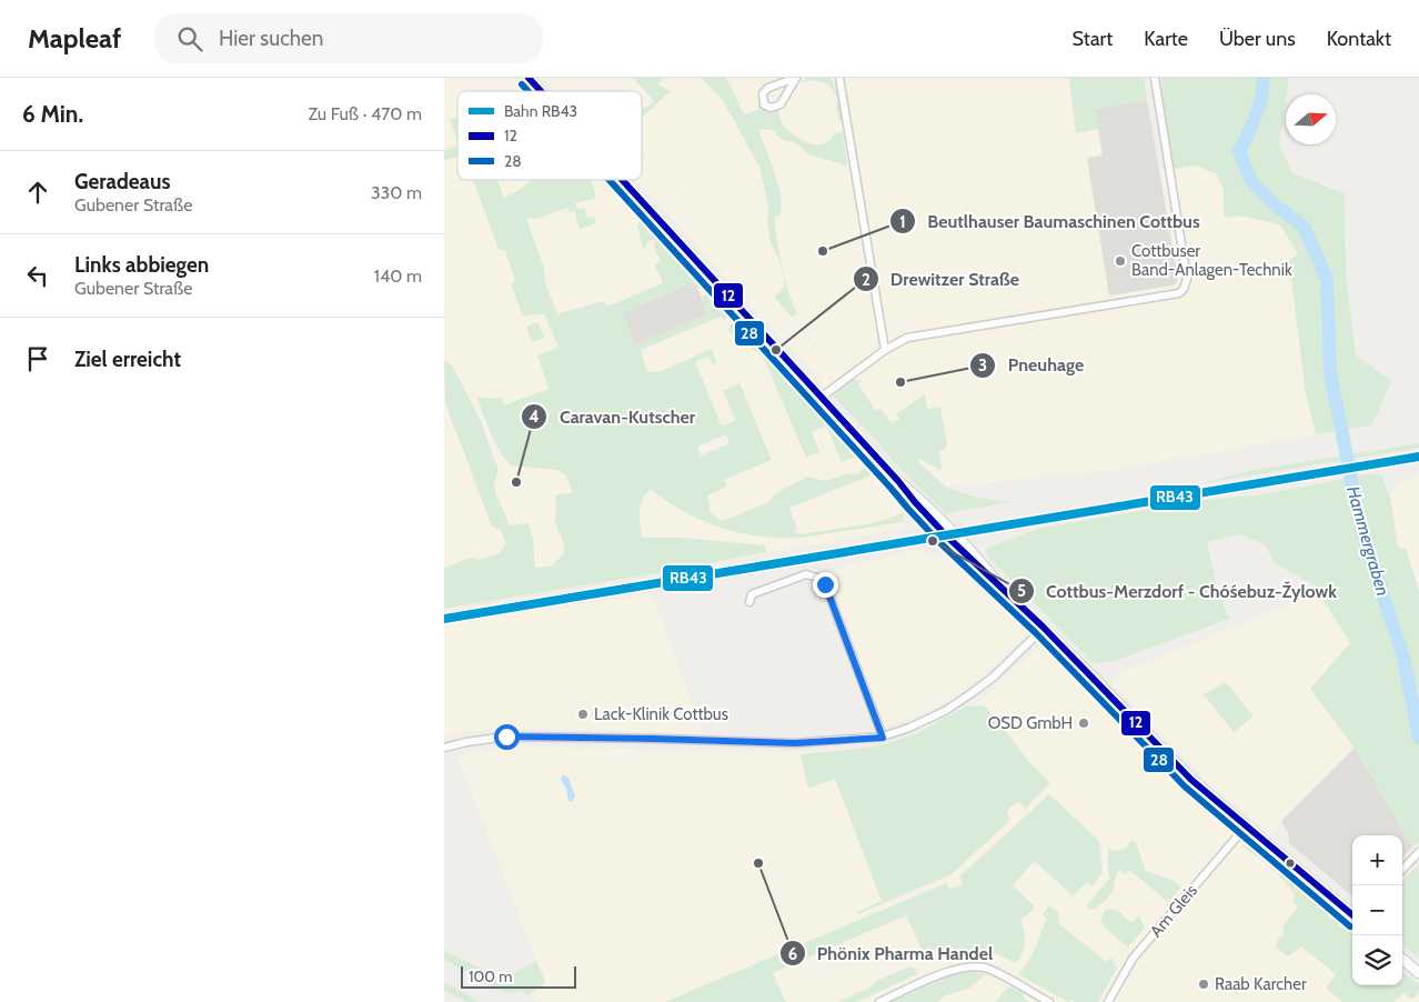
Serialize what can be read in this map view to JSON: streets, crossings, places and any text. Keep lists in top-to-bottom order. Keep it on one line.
{"streets":{"street":["Am Gleis"]},"water":["Hammergraben"],"places":["Beutlhauser Baumaschinen Cottbus","Cottbuser Band-Anlagen-Technik","Drewitzer Straße","Pneuhage","Caravan-Kutscher","Cottbus-Merzdorf - Chóśebuz-Žylowk","Lack-Klinik Cottbus","OSD GmbH","Phönix Pharma Handel","Raab Karcher"],"lines":["transit line 12","transit line 28","rail line RB43"],"legend":["Bahn RB43","12","28"],"scale_bar":"100 m","north":"right","page":{"header":"Mapleaf","search":"Hier suchen","nav":["Start","Karte","Über uns","Kontakt"],"heading":["6 Min.","Zu Fuß · 470 m"],"list":[["Geradeaus","Gubener Straße","330 m"],["Links abbiegen","Gubener Straße","140 m"],"Ziel erreicht"],"map_buttons":["+","−"],"scale":"100 m"}}
